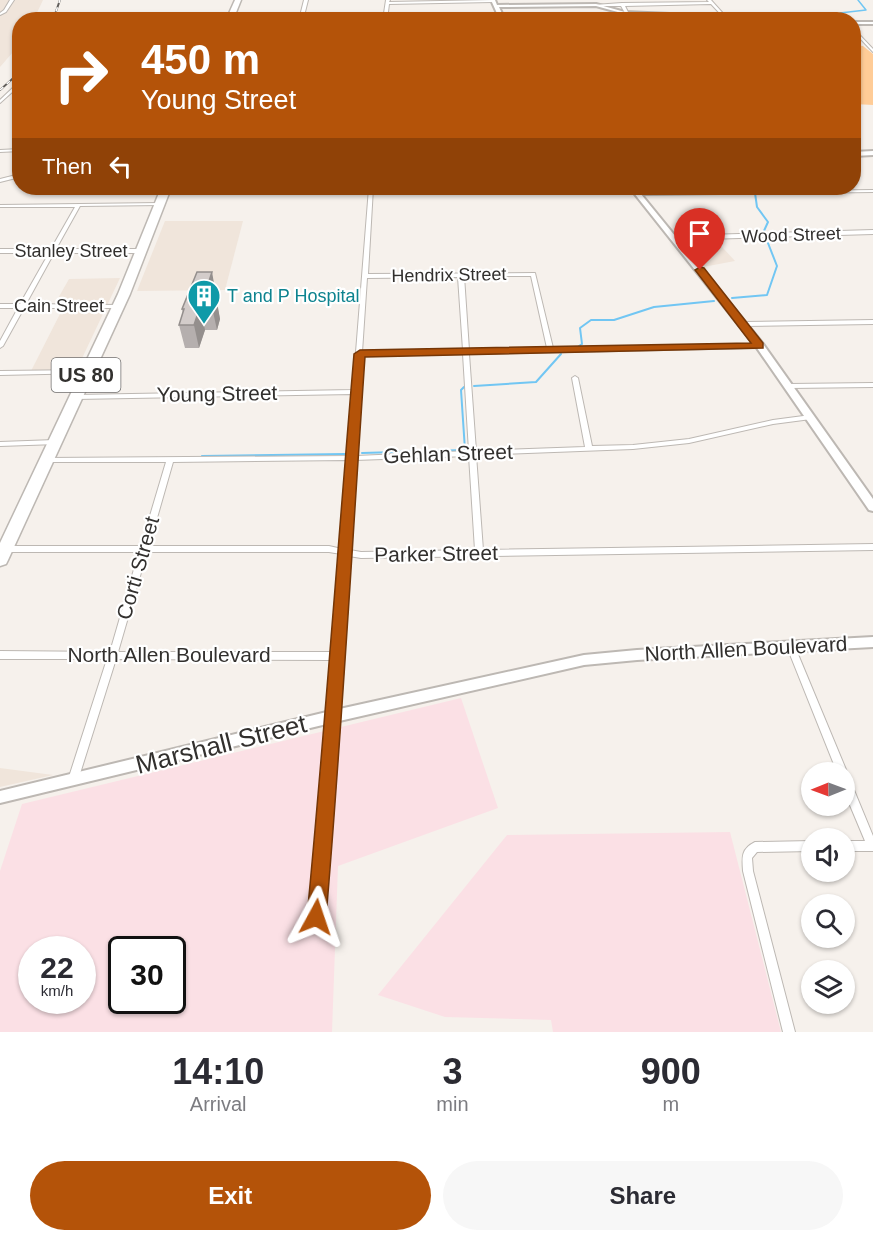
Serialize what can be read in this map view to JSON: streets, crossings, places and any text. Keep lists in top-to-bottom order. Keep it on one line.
{"streets":{"highway":["US 80"],"street":["Wood Street","Stanley Street","Hendrix Street","Cain Street","Young Street","Gehlan Street","Parker Street","Corti Street","North Allen Boulevard","Marshall Street"]},"crossings":[["Stanley Street","US 80"],["Cain Street","US 80"],["US 80","Young Street"],["US 80","Gehlan Street"],["US 80","Parker Street"],["Gehlan Street","Corti Street"],["Parker Street","Corti Street"],["Corti Street","North Allen Boulevard"],["Corti Street","Marshall Street"],["North Allen Boulevard","Marshall Street"]],"places":{"building":["T and P Hospital"]},"north":"left","page":{"turn":["450 m","Young Street"],"then":"Then","speed":"22 km/h","limit":"30","eta":["14:10","Arrival","3","min","900","m"],"buttons":["Exit","Share"]}}
